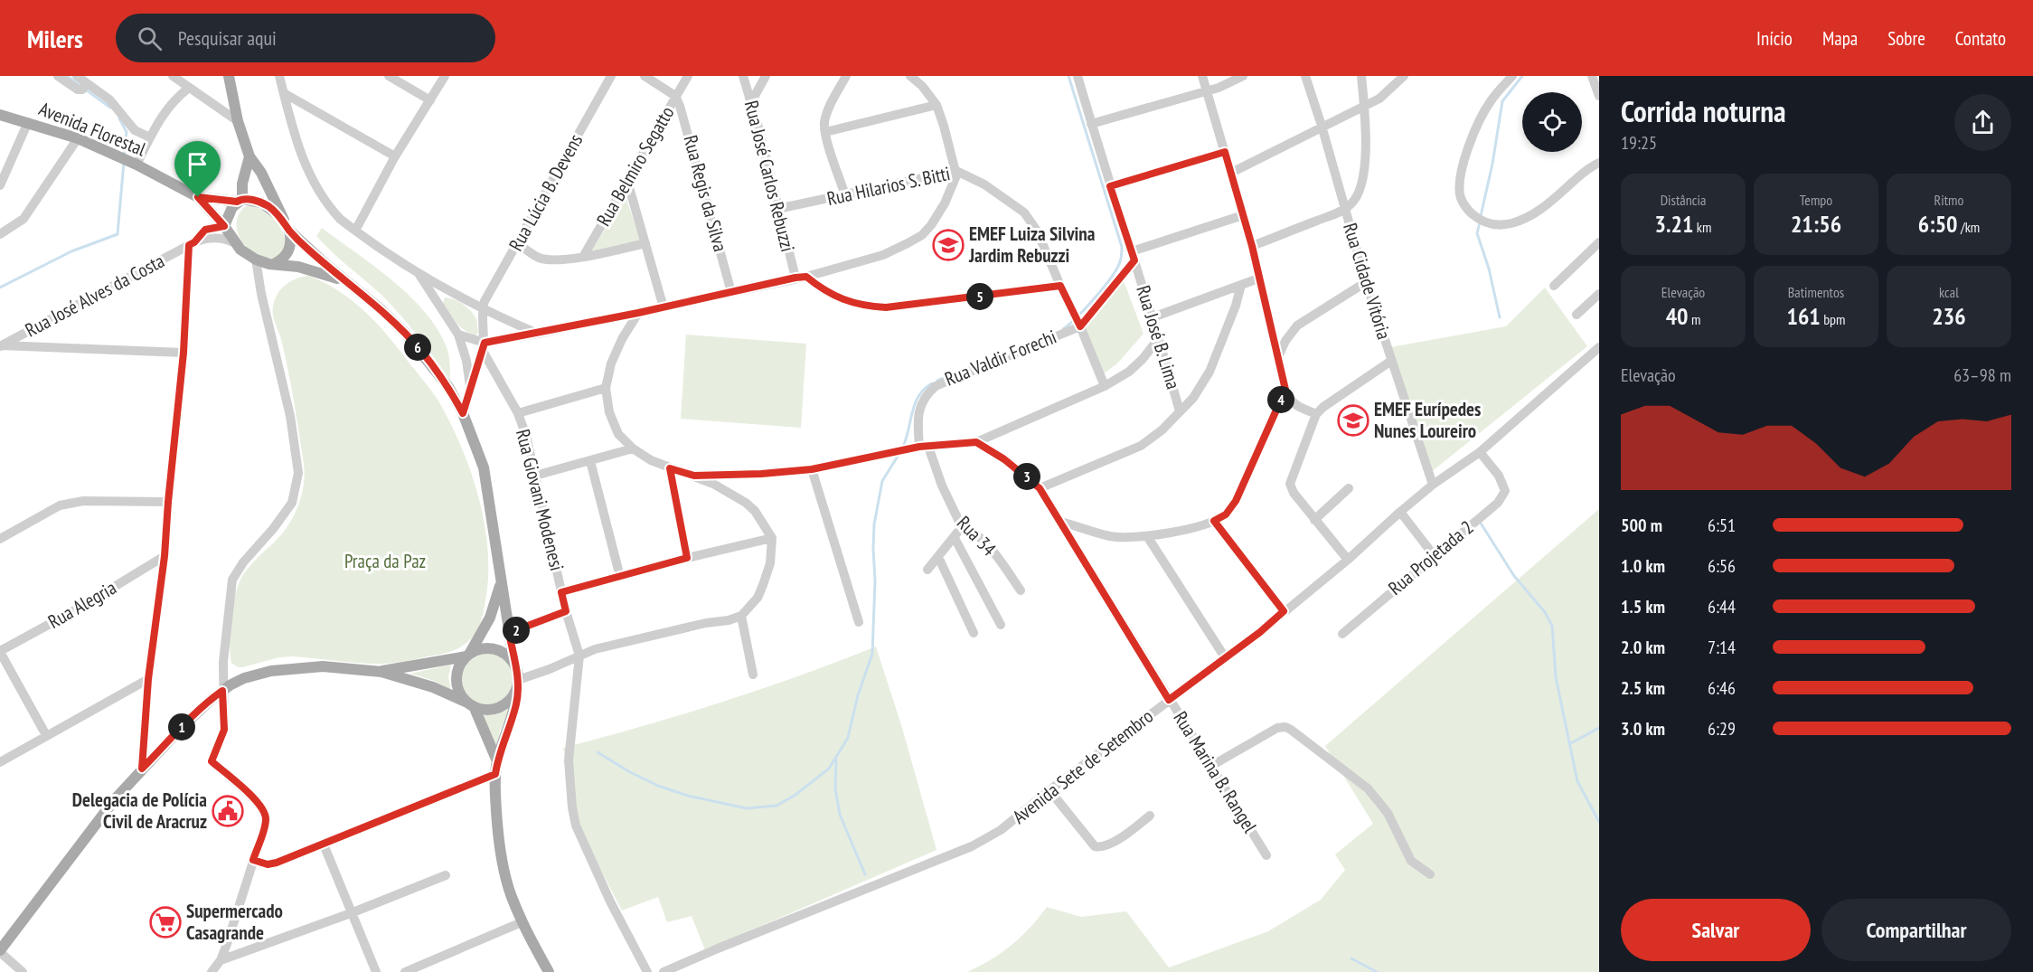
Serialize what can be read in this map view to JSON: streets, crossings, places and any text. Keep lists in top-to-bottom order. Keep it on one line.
{"streets":{"main road":["Avenida Florestal"],"street":["Rua Belmiro Segatto","Rua José Carlos Rebuzzi","Rua Hilarios S. Bitti","Rua Lúcia B. Devens","Rua Regis da Silva","Rua Cidade Vitória","Rua José Alves da Costa","Rua José B. Lima","Rua Valdir Forechi","Rua Giovani Modenesi","Rua 34","Rua Projetada 2","Rua Alegria","Avenida Sete de Setembro","Rua Marina B. Rangel"]},"crossings":[["Avenida Florestal","Rua José Alves da Costa"],["Rua Belmiro Segatto","Rua Regis da Silva"],["Rua José Carlos Rebuzzi","Rua Hilarios S. Bitti"],["Rua Hilarios S. Bitti","Rua Valdir Forechi"],["Rua Cidade Vitória","Avenida Sete de Setembro"],["Rua José Alves da Costa","Rua Alegria"],["Rua José B. Lima","Rua Valdir Forechi"],["Rua Valdir Forechi","Rua 34"],["Rua Projetada 2","Avenida Sete de Setembro"],["Avenida Sete de Setembro","Rua Marina B. Rangel"]],"parks":["Praça da Paz"],"places":{"school or university":["EMEF Luiza Silvina Jardim Rebuzzi","EMEF Eurípedes Nunes Loureiro"],"public building":["Delegacia de Polícia Civil de Aracruz"],"supermarket":["Supermercado Casagrande"]},"page":{"header":"Milers","search":"Pesquisar aqui","nav":["Início","Mapa","Sobre","Contato"],"heading":["Corrida noturna","19:25"],"stats":[["Distância","3.21 km"],["Tempo","21:56"],["Ritmo","6:50 /km"],["Elevação","40 m"],["Batimentos","161 bpm"],["kcal","236"]],"pins":["5","6","4","3","2","1"],"chart":["Elevação","63–98 m"],"list":[{"name":"500 m","note":"6:51"},{"name":"1.0 km","note":"6:56"},{"name":"1.5 km","note":"6:44"},{"name":"2.0 km","note":"7:14"},{"name":"2.5 km","note":"6:46"},{"name":"3.0 km","note":"6:29"}],"buttons":["Salvar","Compartilhar"]}}
